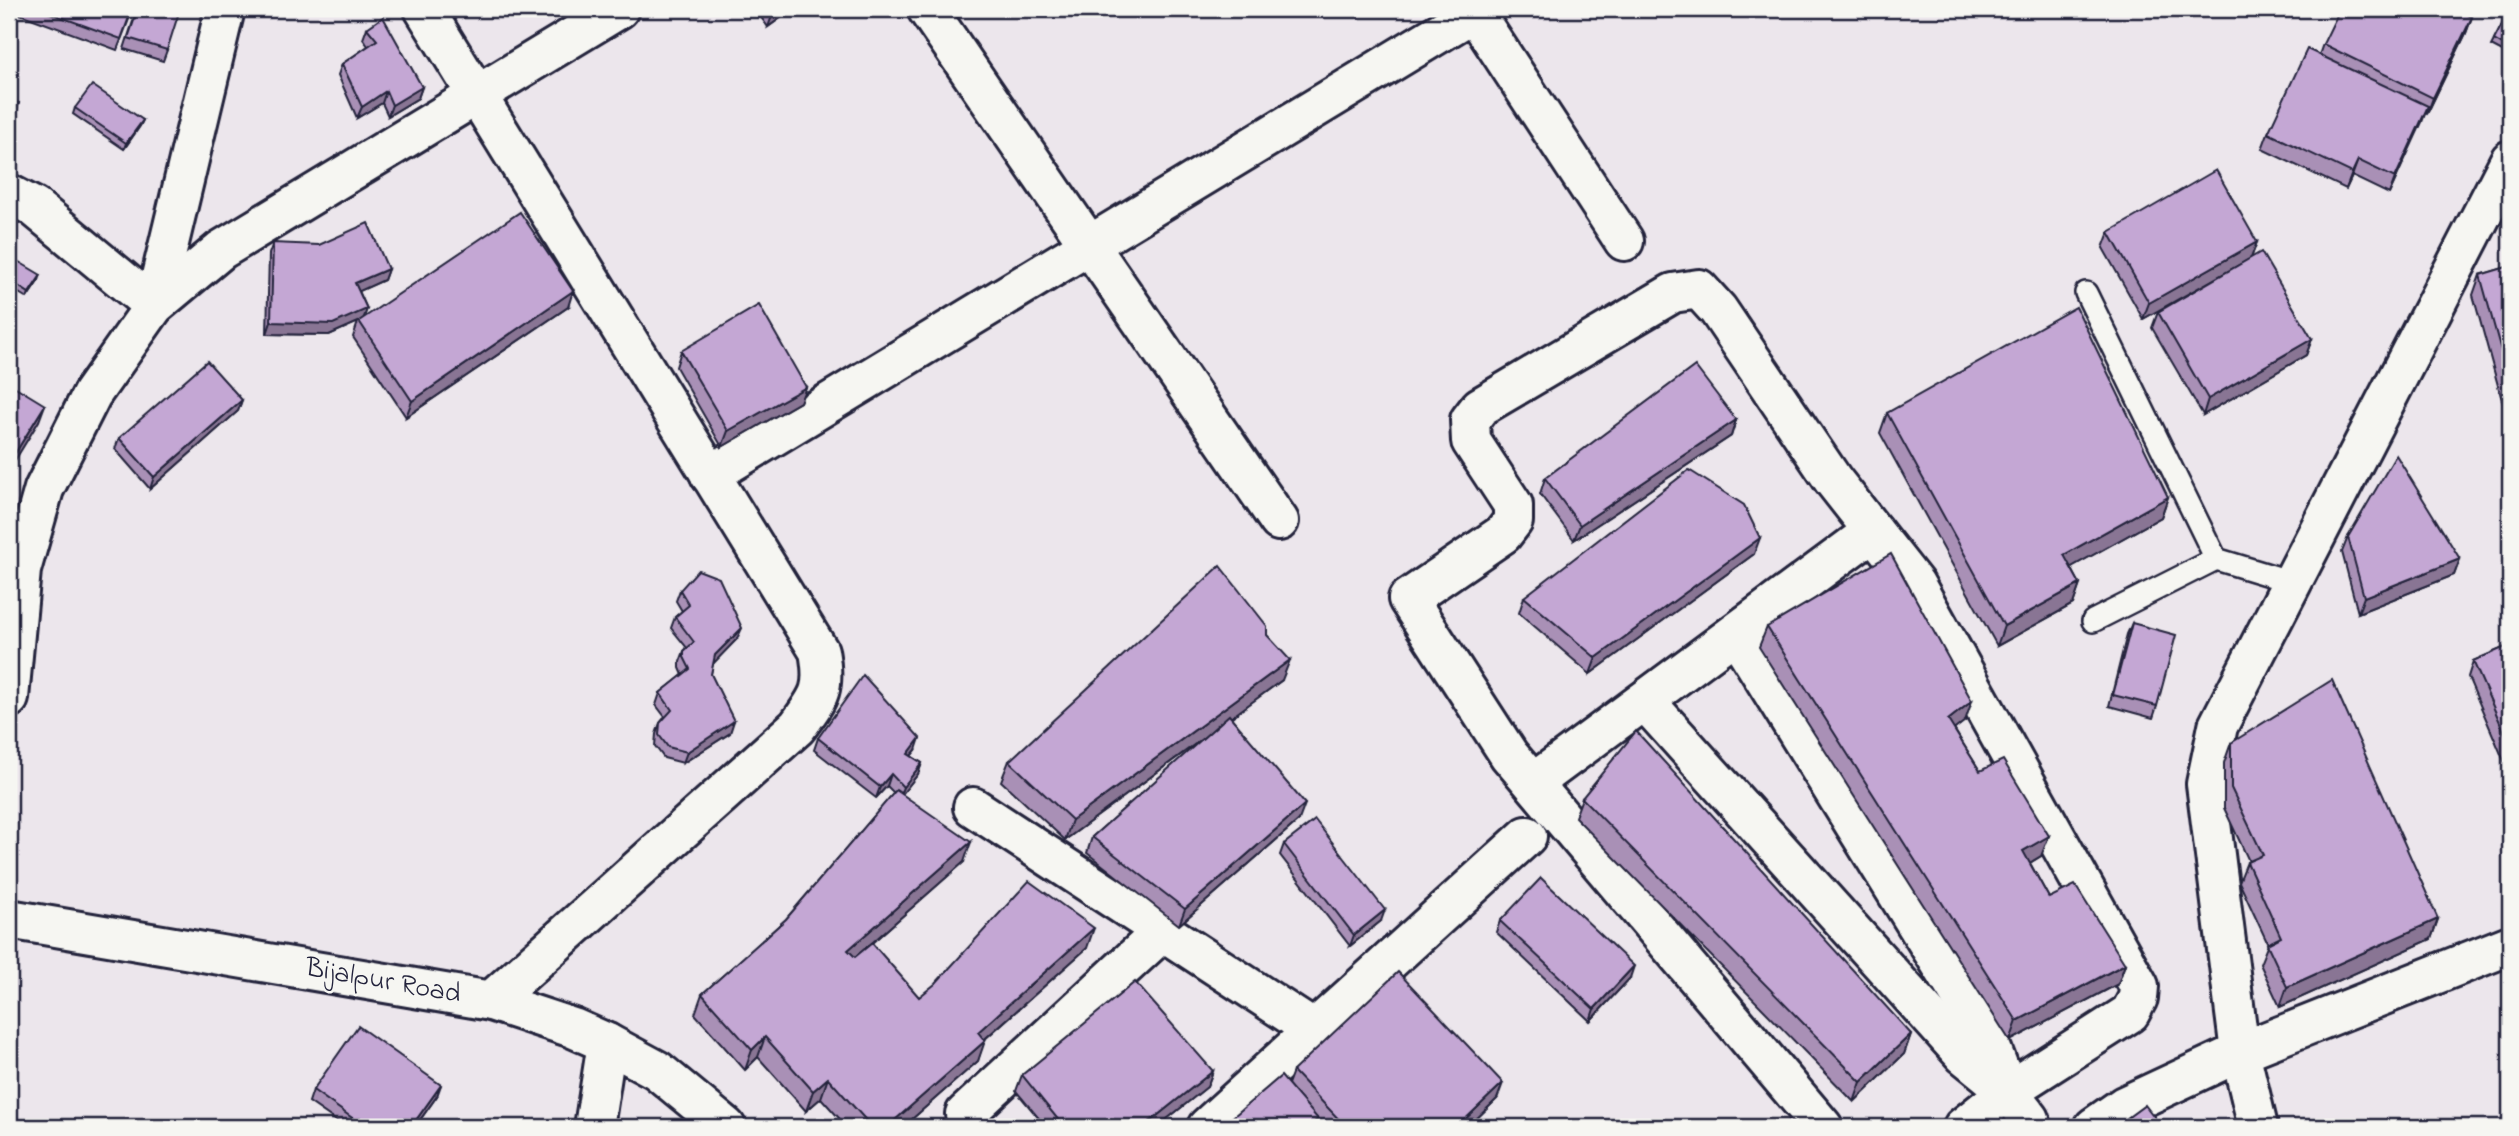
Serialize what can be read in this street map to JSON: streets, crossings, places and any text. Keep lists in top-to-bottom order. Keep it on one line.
{"streets":{"street":["Bijalpur Road"]}}
